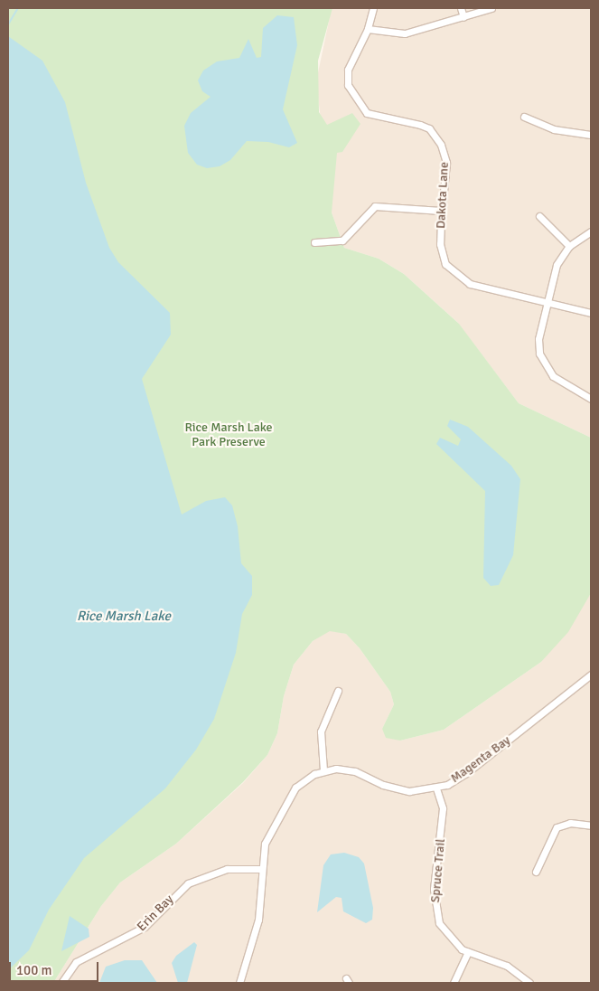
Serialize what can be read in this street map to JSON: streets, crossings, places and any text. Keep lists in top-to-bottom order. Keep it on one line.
{"streets":{"street":["Dakota Lane","Magenta Bay","Spruce Trail","Erin Bay"]},"crossings":[["Magenta Bay","Spruce Trail"],["Magenta Bay","Erin Bay"]],"water":["Rice Marsh Lake"],"parks":["Rice Marsh Lake Park Preserve"],"scale_bar":"100 m"}
